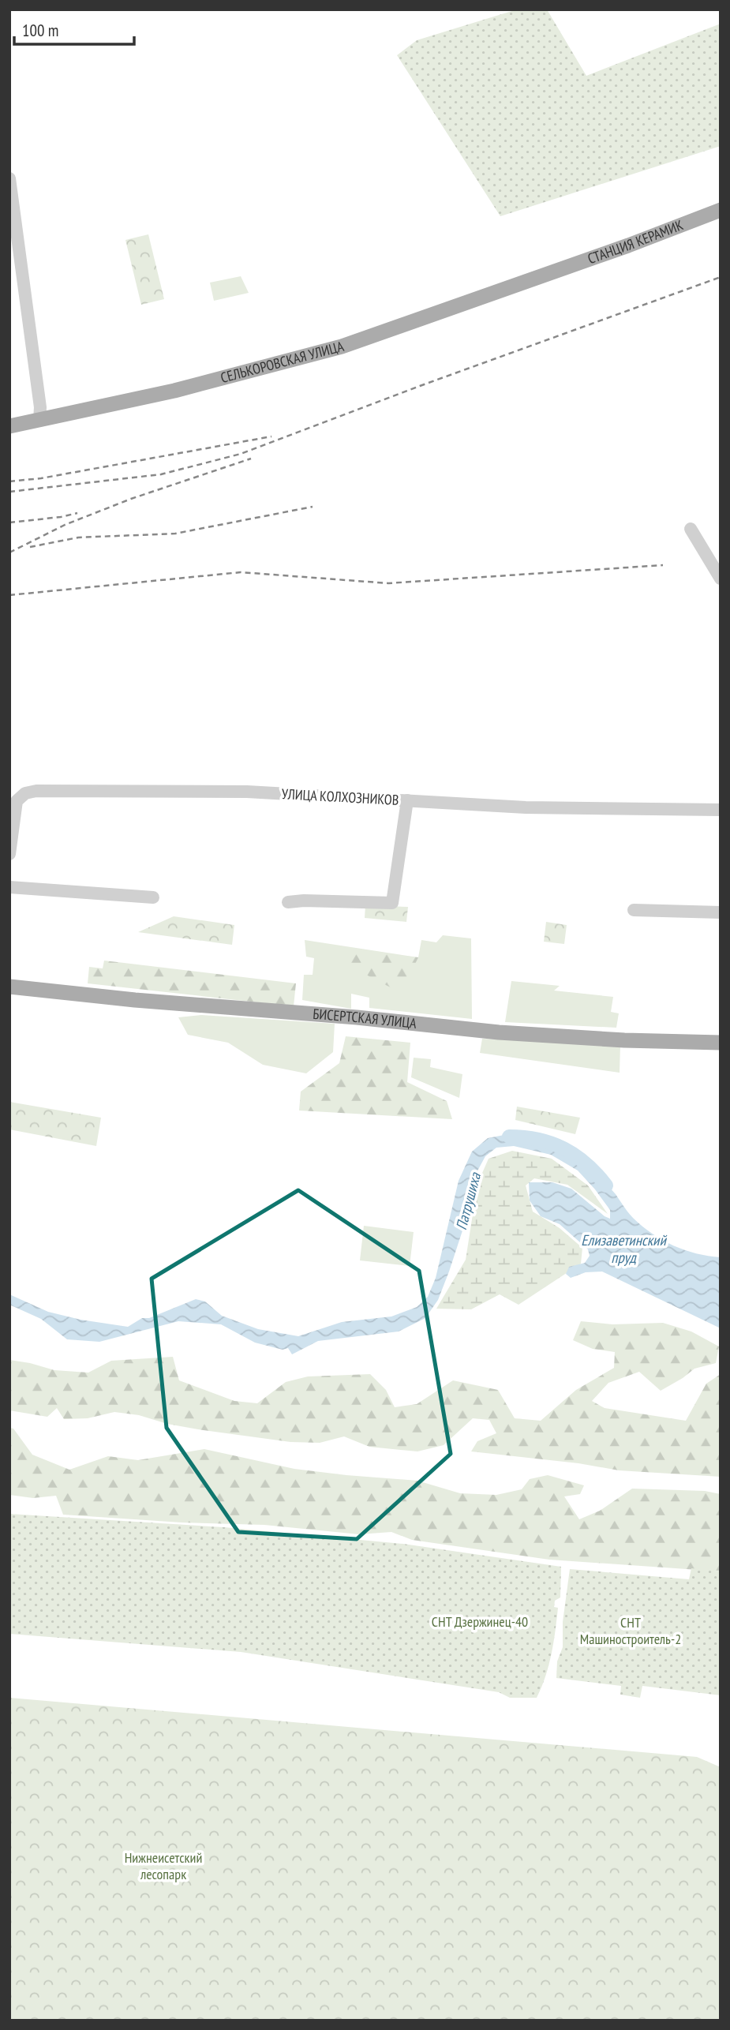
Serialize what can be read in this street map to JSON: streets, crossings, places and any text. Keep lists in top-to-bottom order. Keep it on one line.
{"streets":{"main road":["СТАНЦИЯ КЕРАМИК","СЕЛЬКОРОВСКАЯ УЛИЦА","БИСЕРТСКАЯ УЛИЦА"],"street":["УЛИЦА КОЛХОЗНИКОВ"]},"crossings":[["СТАНЦИЯ КЕРАМИК","СЕЛЬКОРОВСКАЯ УЛИЦА"]],"water":["Патрушиха","Елизаветинский пруд"],"parks":["СНТ Дзержинец-40","СНТ Машиностроитель-2","Нижнеисетский лесопарк"],"scale_bar":"100 m"}
